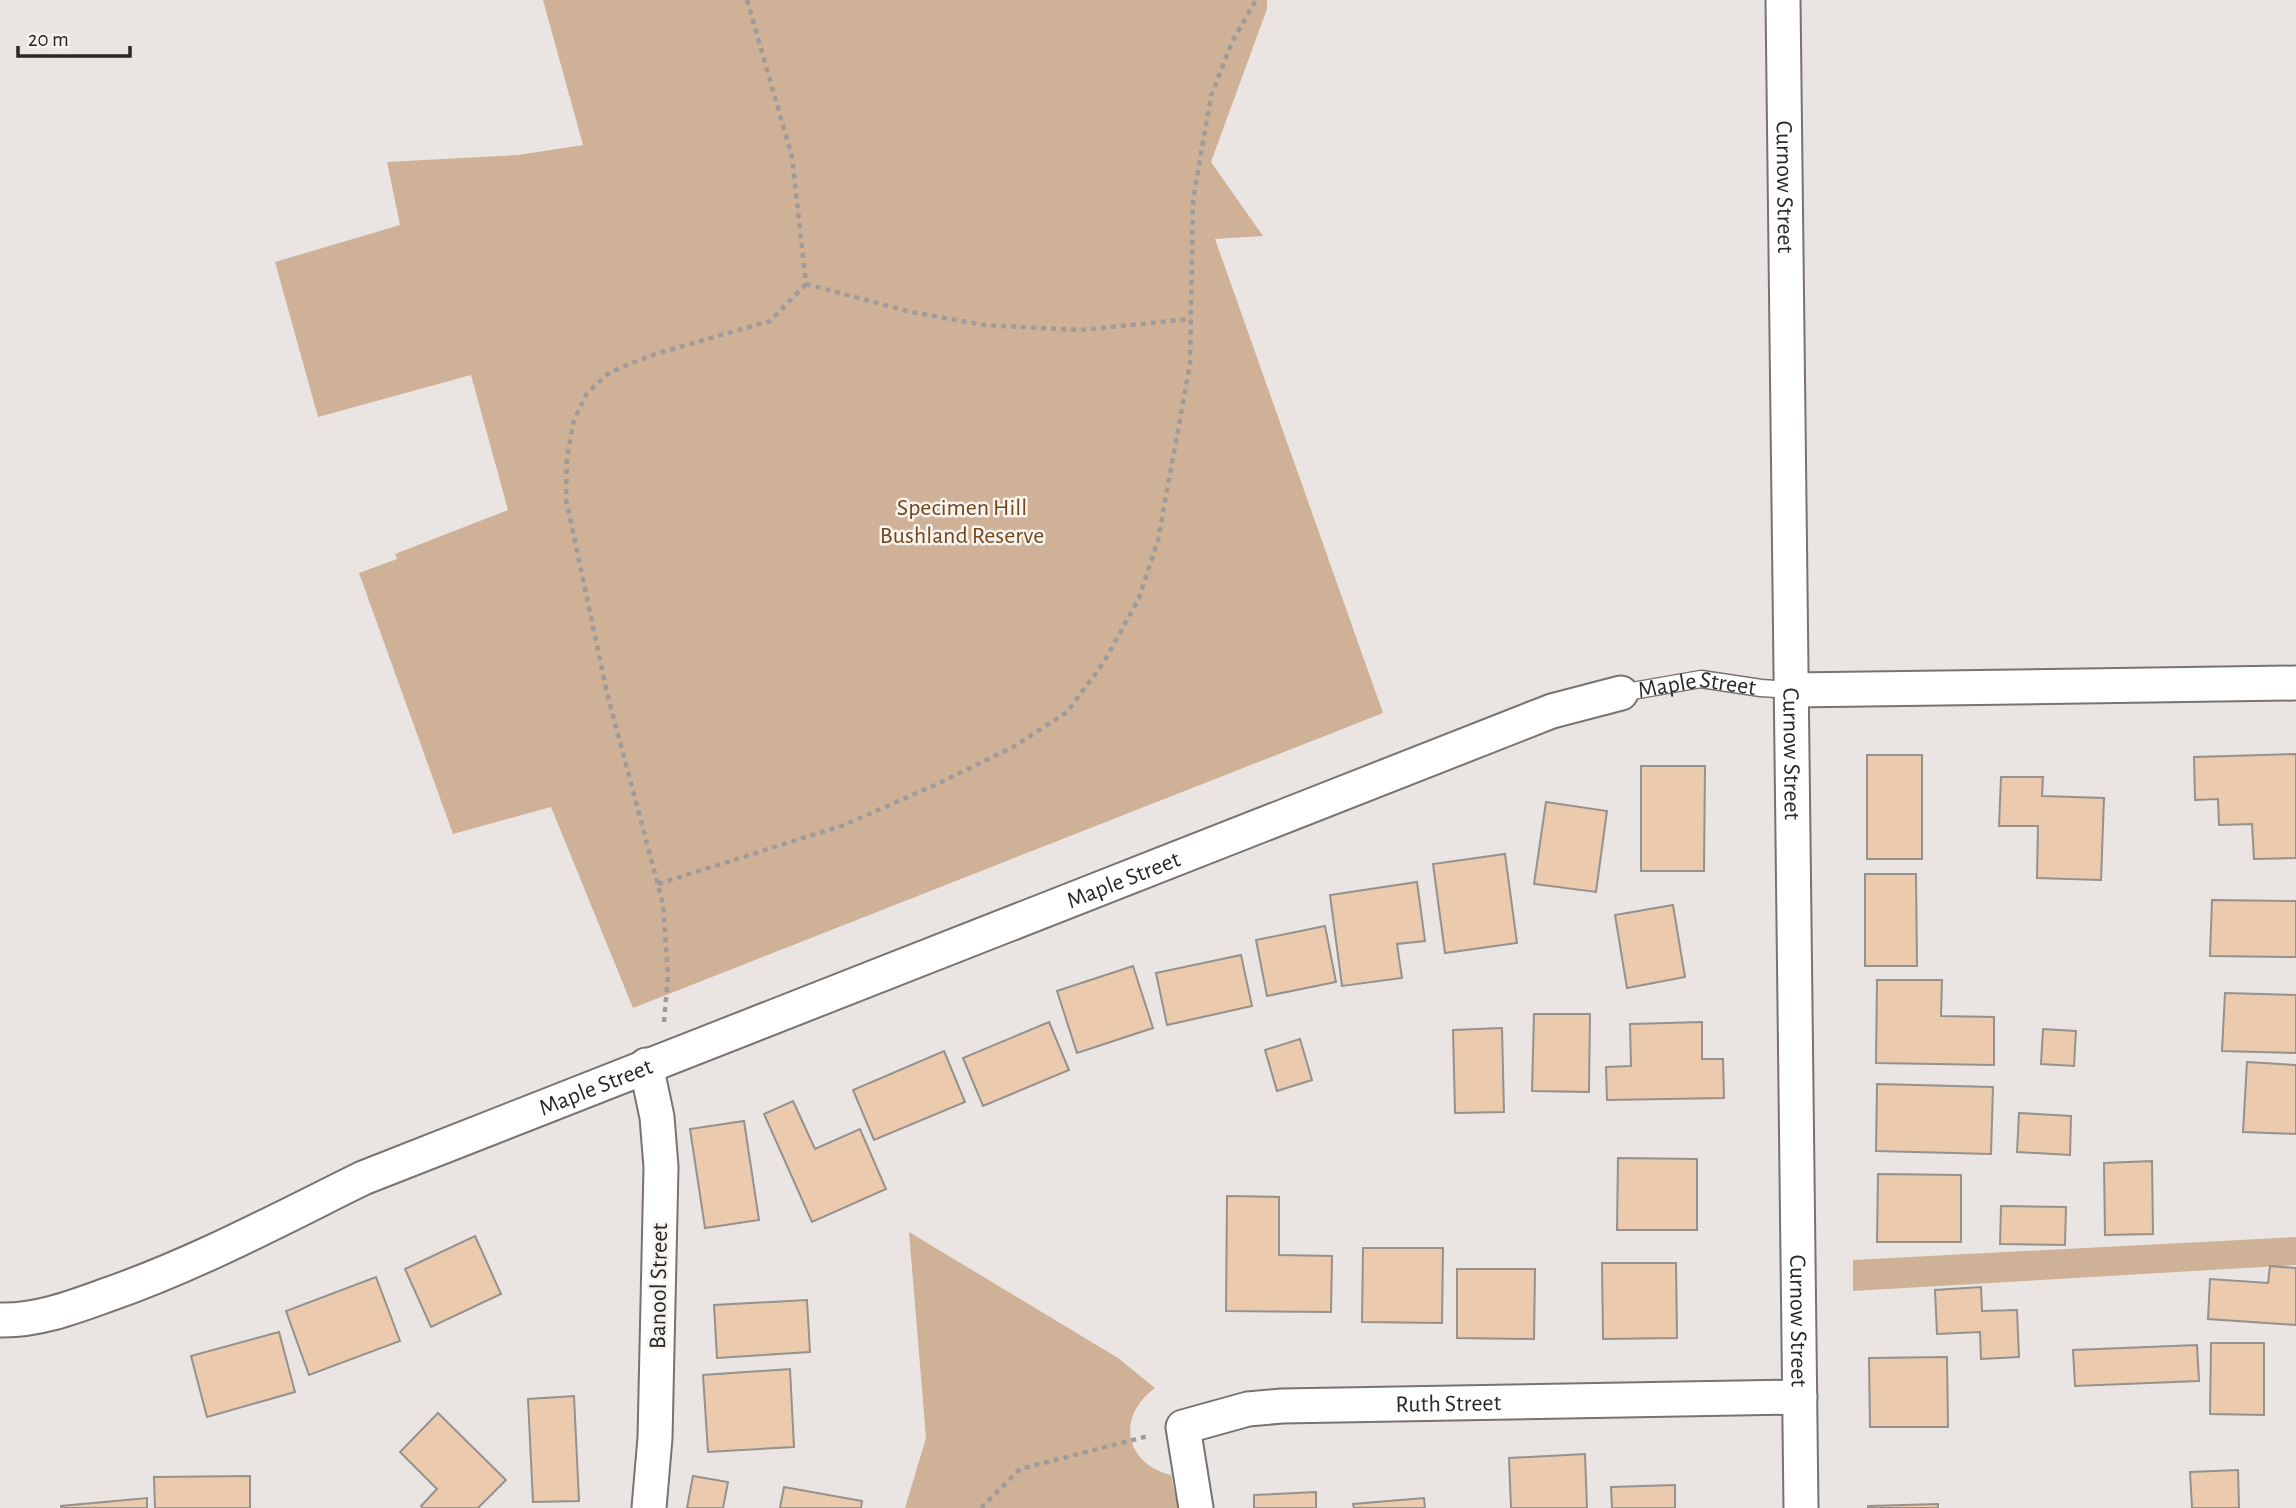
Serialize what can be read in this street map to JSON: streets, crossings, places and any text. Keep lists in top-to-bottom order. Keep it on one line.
{"streets":{"street":["Curnow Street","Maple Street","Banool Street","Ruth Street"]},"crossings":[["Curnow Street","Maple Street"],["Curnow Street","Ruth Street"],["Maple Street","Banool Street"]],"parks":["Specimen Hill Bushland Reserve"],"scale_bar":"20 m"}
